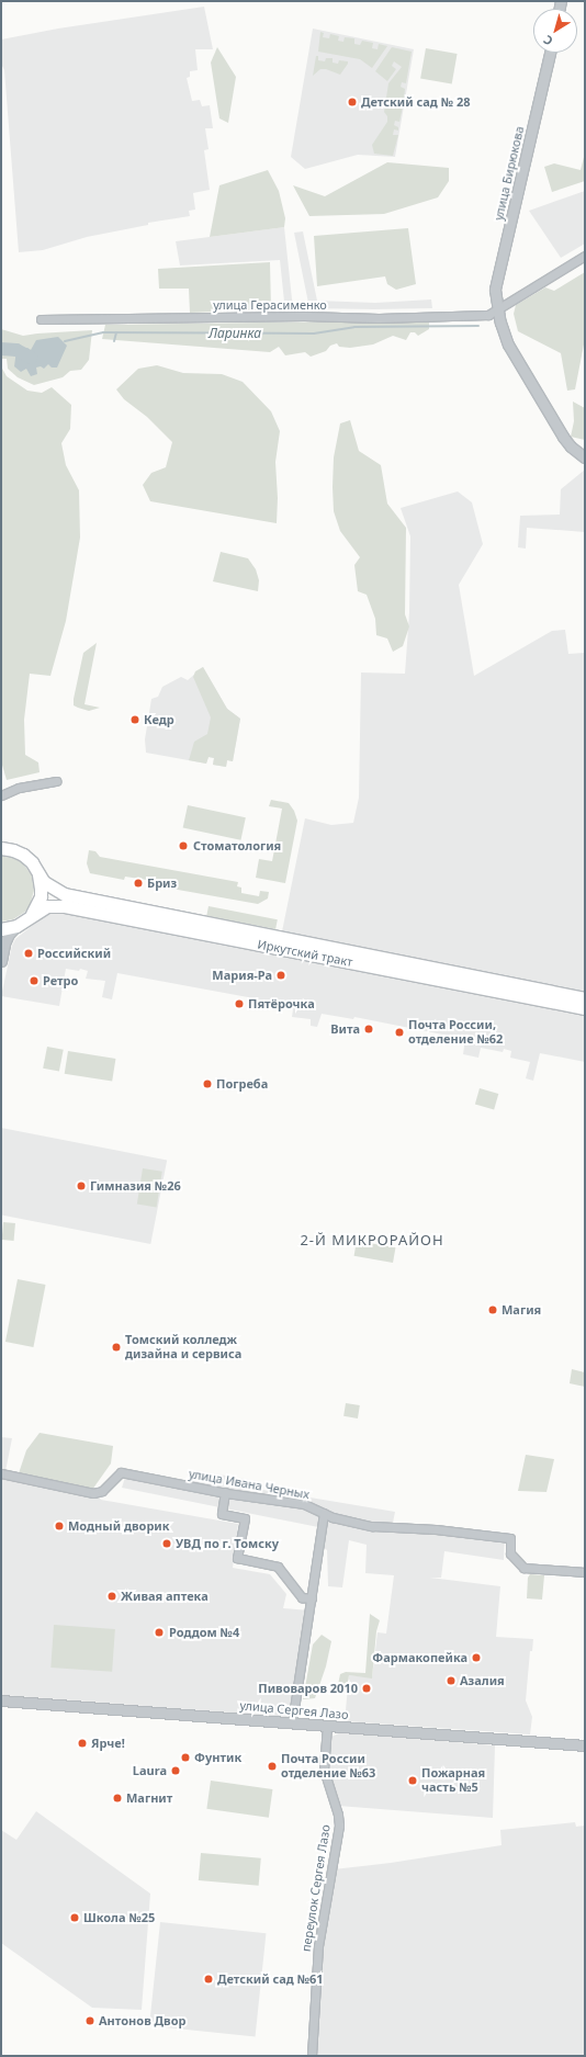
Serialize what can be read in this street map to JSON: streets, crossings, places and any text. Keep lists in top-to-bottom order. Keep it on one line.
{"streets":{"main road":["Иркутский тракт"],"street":["улица Бирюкова","улица Герасименко","улица Ивана Черных","улица Сергея Лазо","переулок Сергея Лазо"]},"crossings":[["улица Бирюкова","улица Герасименко"],["улица Сергея Лазо","переулок Сергея Лазо"]],"districts":["2-Й МИКРОРАЙОН"],"water":["Ларинка"],"places":["Детский сад № 28","Кедр","Стоматология","Бриз","Российский","Мария-Ра","Ретро","Пятёрочка","Вита","Почта России, отделение №62","Погреба","Гимназия №26","Магия","Томский колледж дизайна и сервиса","Модный дворик","УВД по г. Томску","Живая аптека","Роддом №4","Фармакопейка","Азалия","Пивоваров 2010","Ярче!","Фунтик","Почта России отделение №63","Laura","Пожарная часть №5","Магнит","Школа №25","Детский сад №61","Антонов Двор"],"north":"bottom left"}
